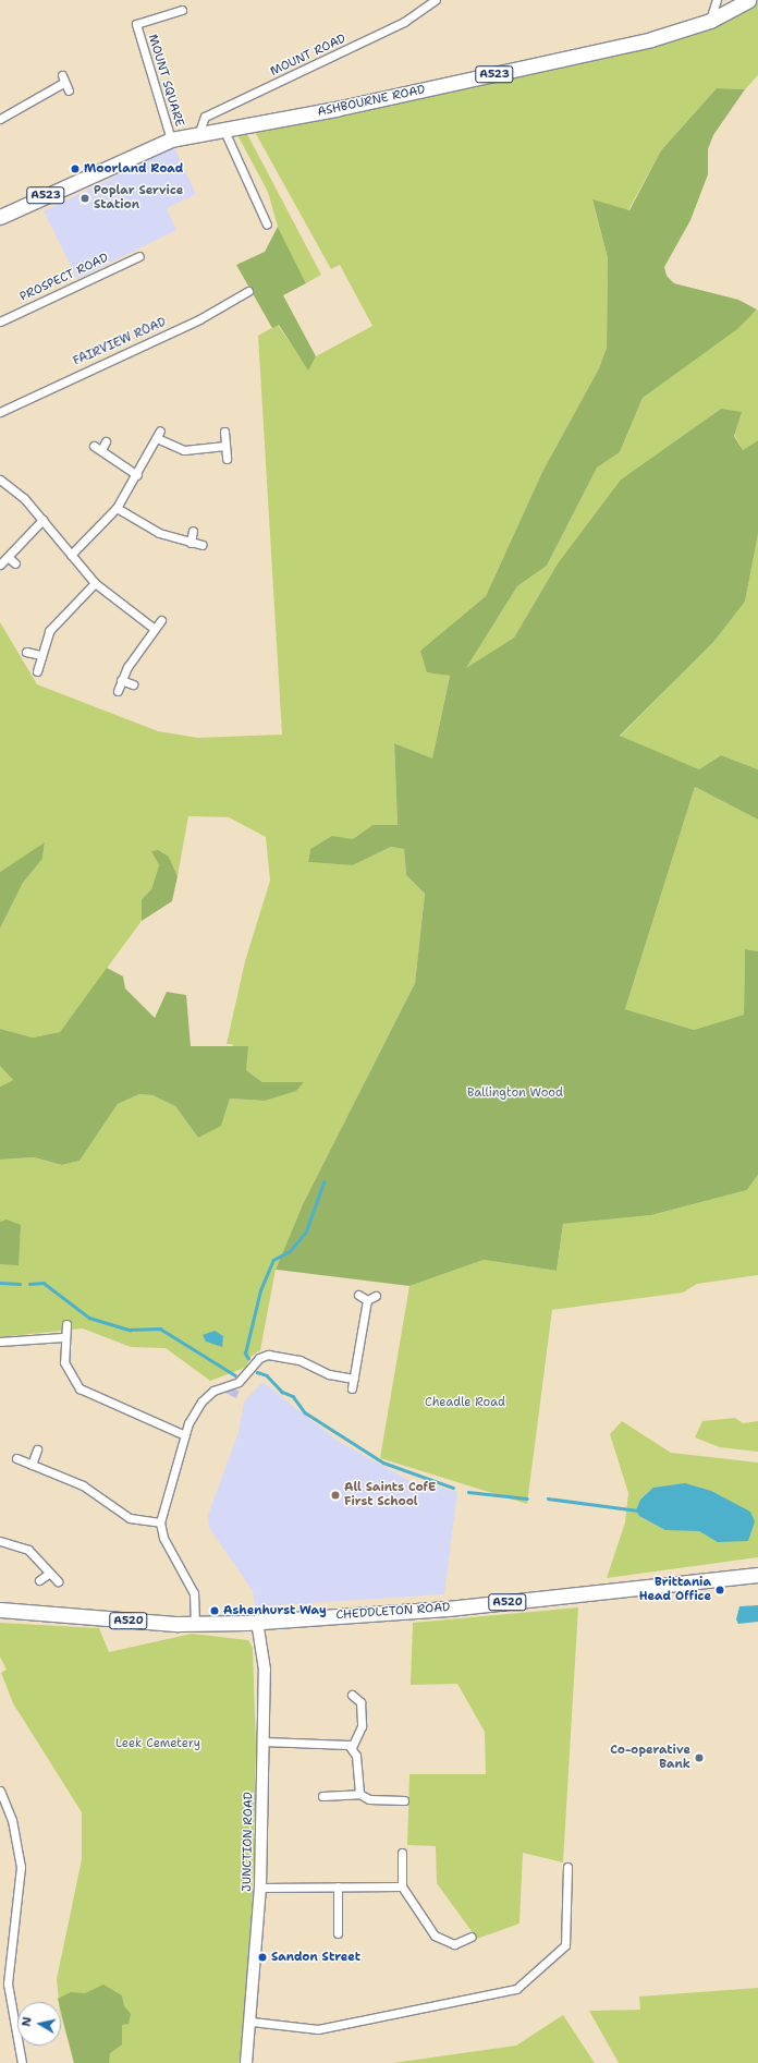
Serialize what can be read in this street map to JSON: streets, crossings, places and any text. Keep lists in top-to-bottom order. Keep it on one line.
{"streets":{"highway":["A523","ASHBOURNE ROAD","A520","CHEDDLETON ROAD"],"street":["MOUNT ROAD","MOUNT SQUARE","PROSPECT ROAD","FAIRVIEW ROAD","JUNCTION ROAD"]},"crossings":[["MOUNT ROAD","ASHBOURNE ROAD"],["MOUNT SQUARE","ASHBOURNE ROAD"],["CHEDDLETON ROAD","JUNCTION ROAD"]],"parks":["Ballington Wood","Cheadle Road","Leek Cemetery"],"places":["Moorland Road","Poplar Service Station","All Saints CofE First School","Brittania Head Office","Ashenhurst Way","Co-operative Bank","Sandon Street"],"north":"left"}
